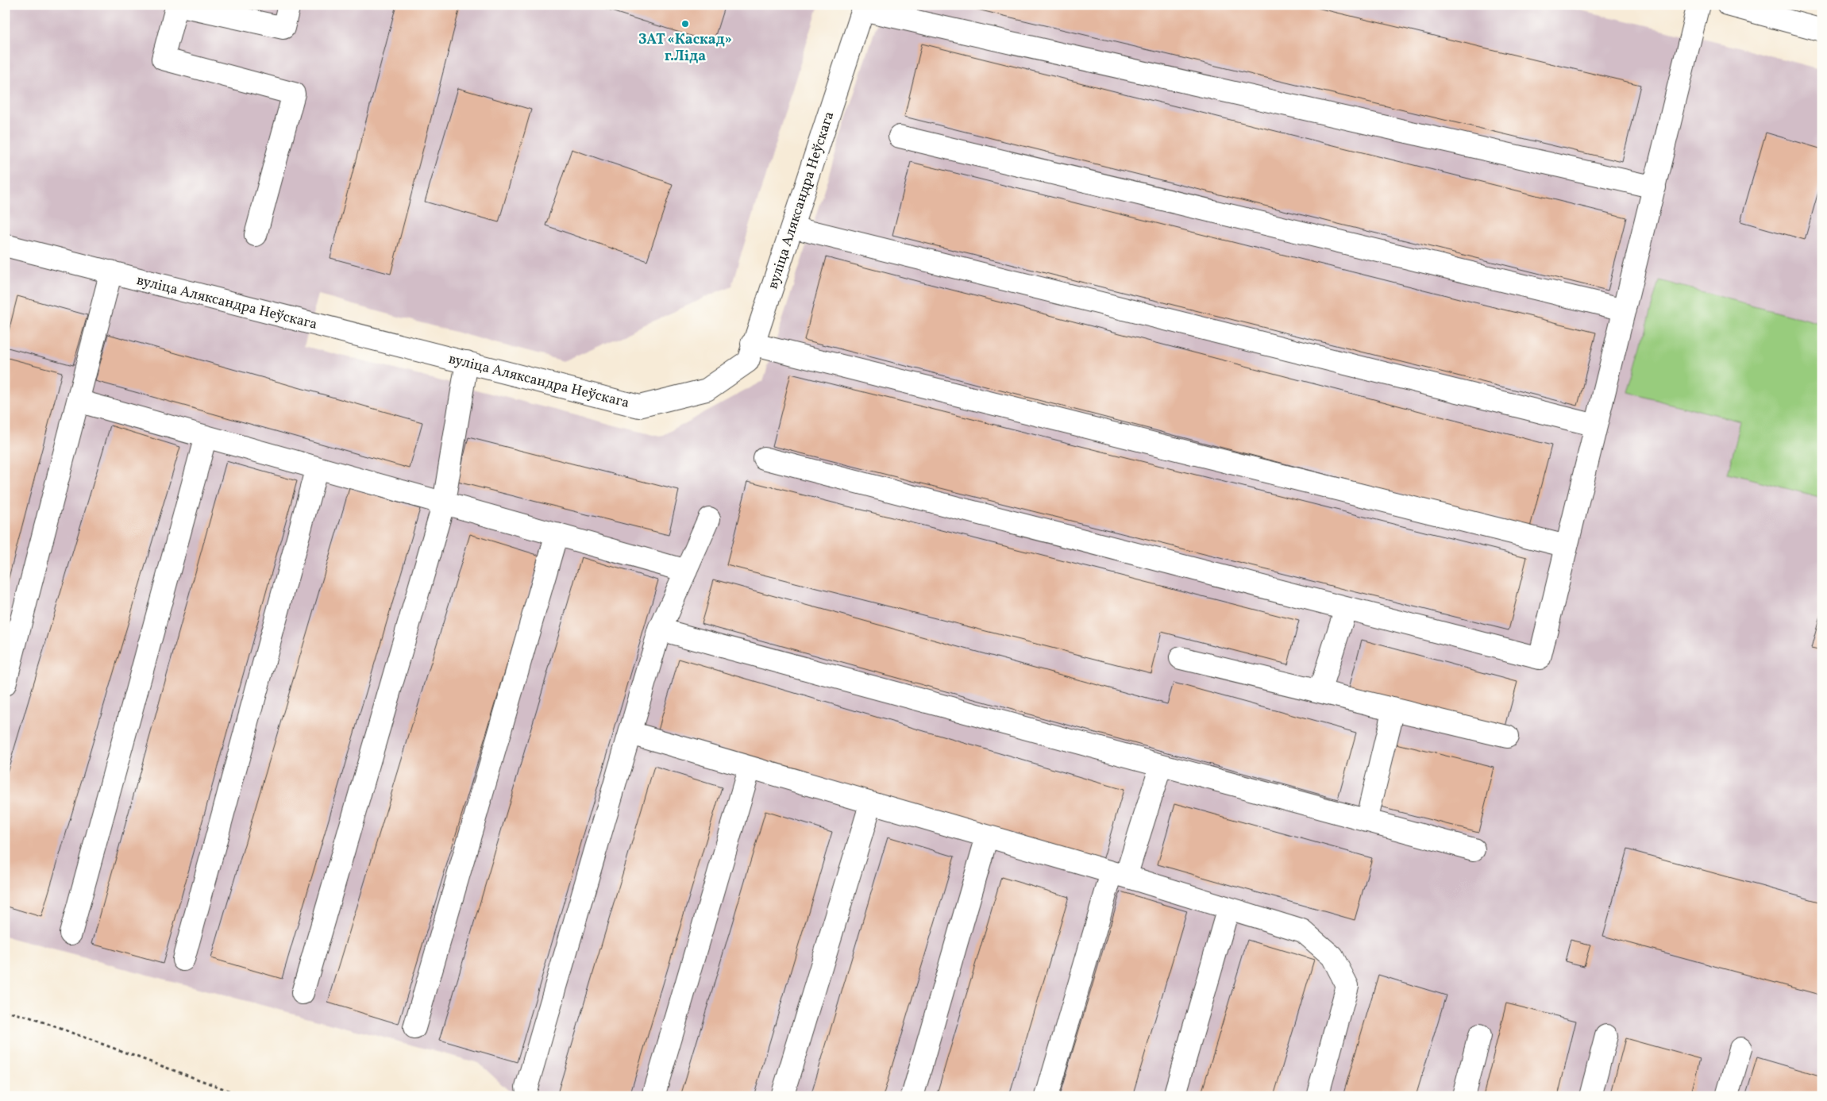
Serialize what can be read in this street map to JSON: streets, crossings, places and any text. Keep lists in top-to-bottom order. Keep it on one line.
{"streets":{"street":["вуліца Аляксандра Неўскага"]},"places":["ЗАТ «Каскад» г.Ліда"]}
